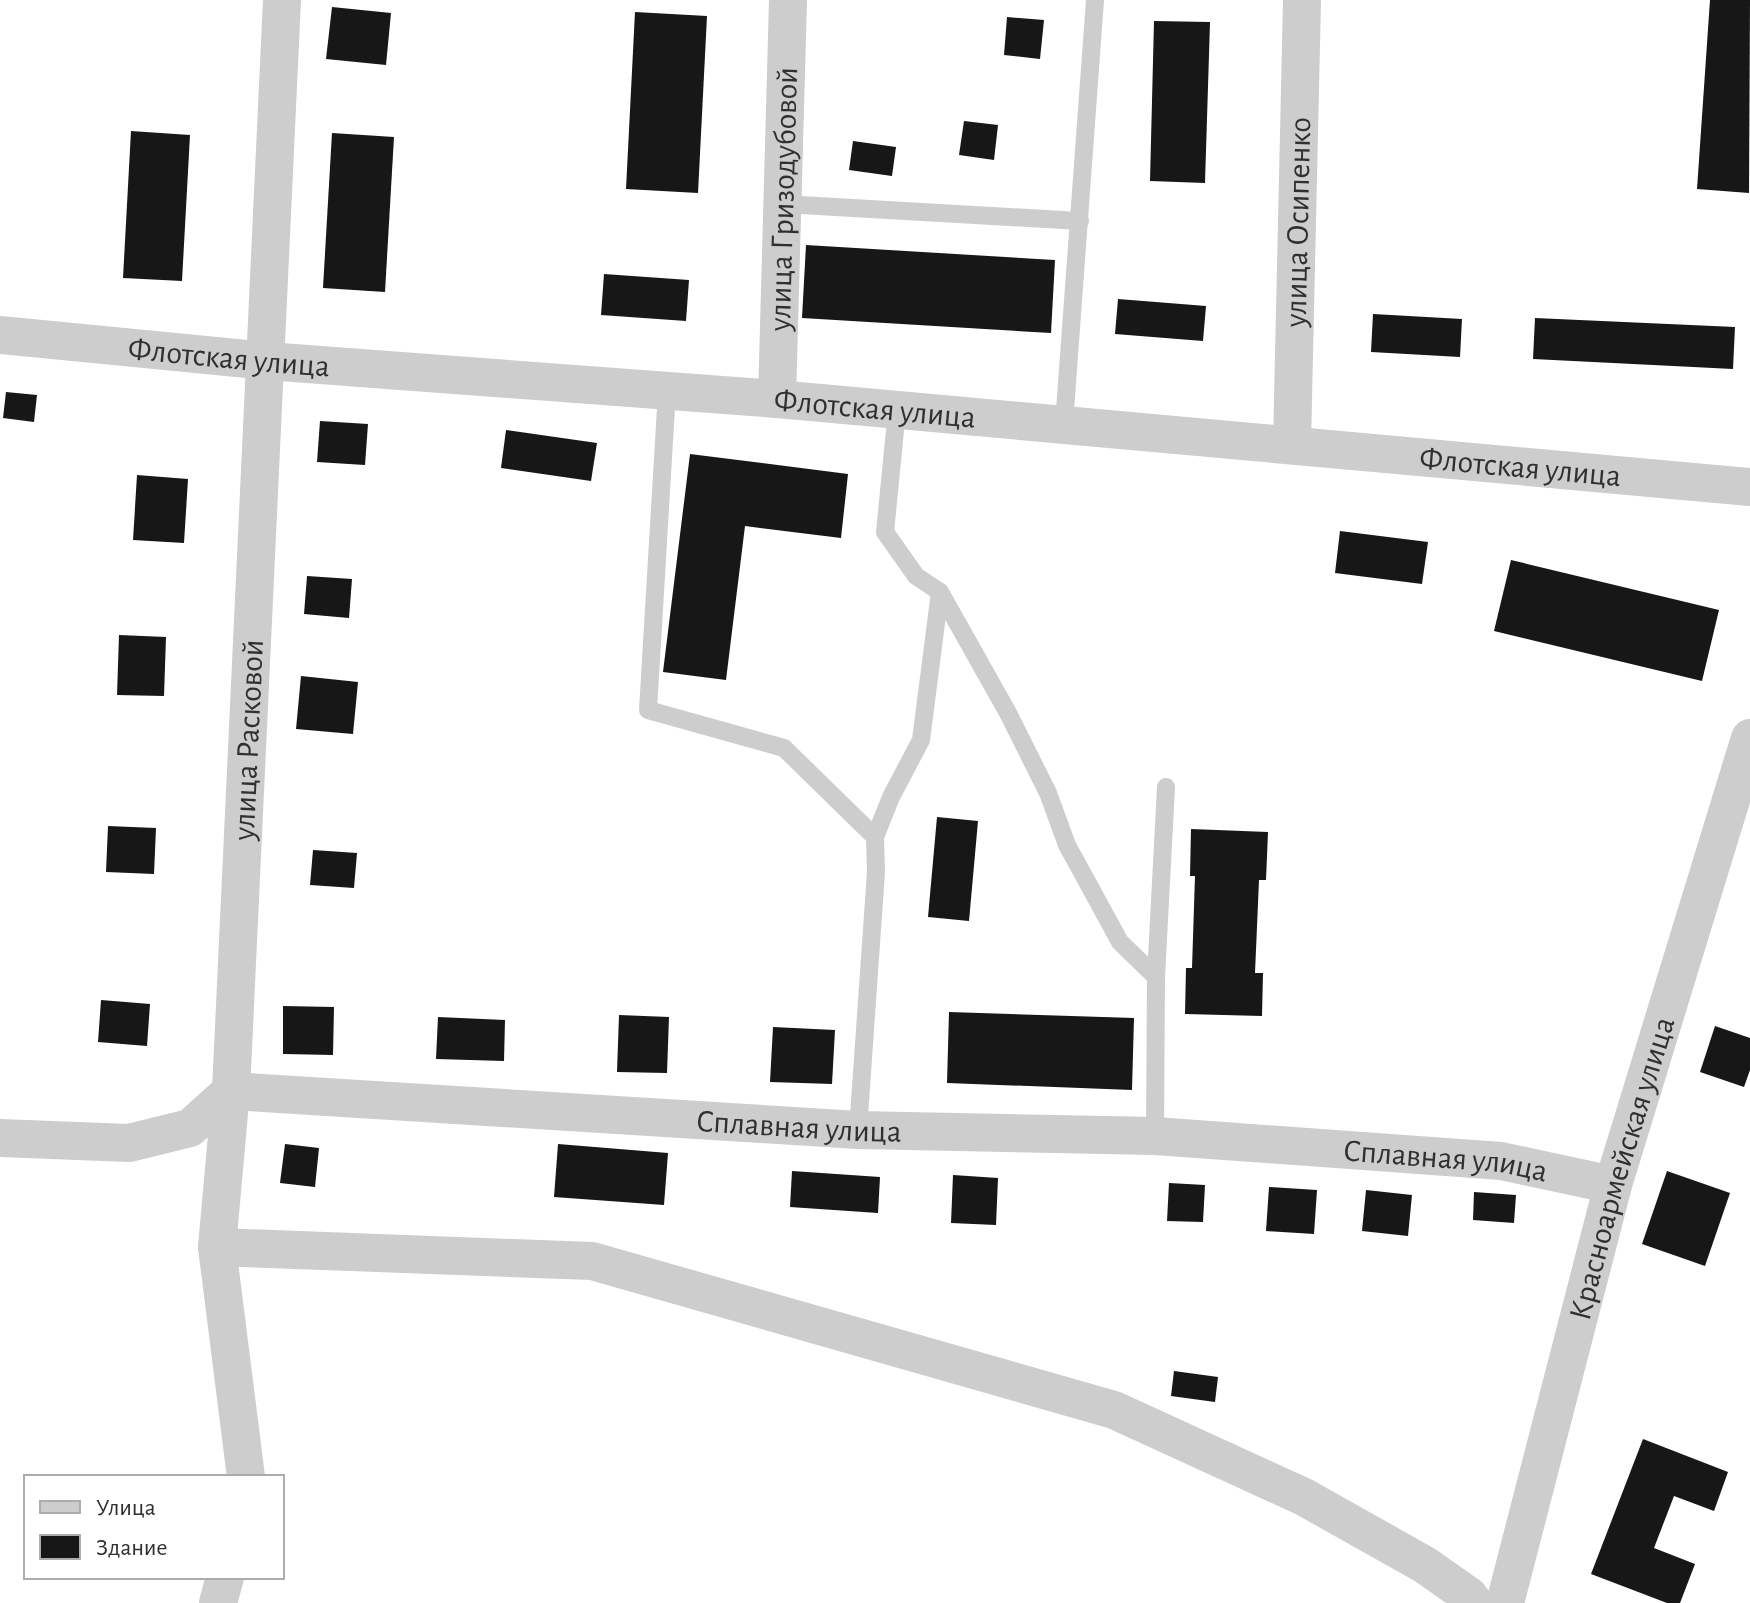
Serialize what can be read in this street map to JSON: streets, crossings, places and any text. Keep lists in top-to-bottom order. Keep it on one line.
{"streets":{"street":["улица Гризодубовой","улица Осипенко","Флотская улица","улица Расковой","Сплавная улица","Красноармейская улица"]},"crossings":[["улица Гризодубовой","Флотская улица"],["улица Осипенко","Флотская улица"],["Флотская улица","улица Расковой"],["улица Расковой","Сплавная улица"],["Сплавная улица","Красноармейская улица"]],"legend":["Улица","Здание"]}
